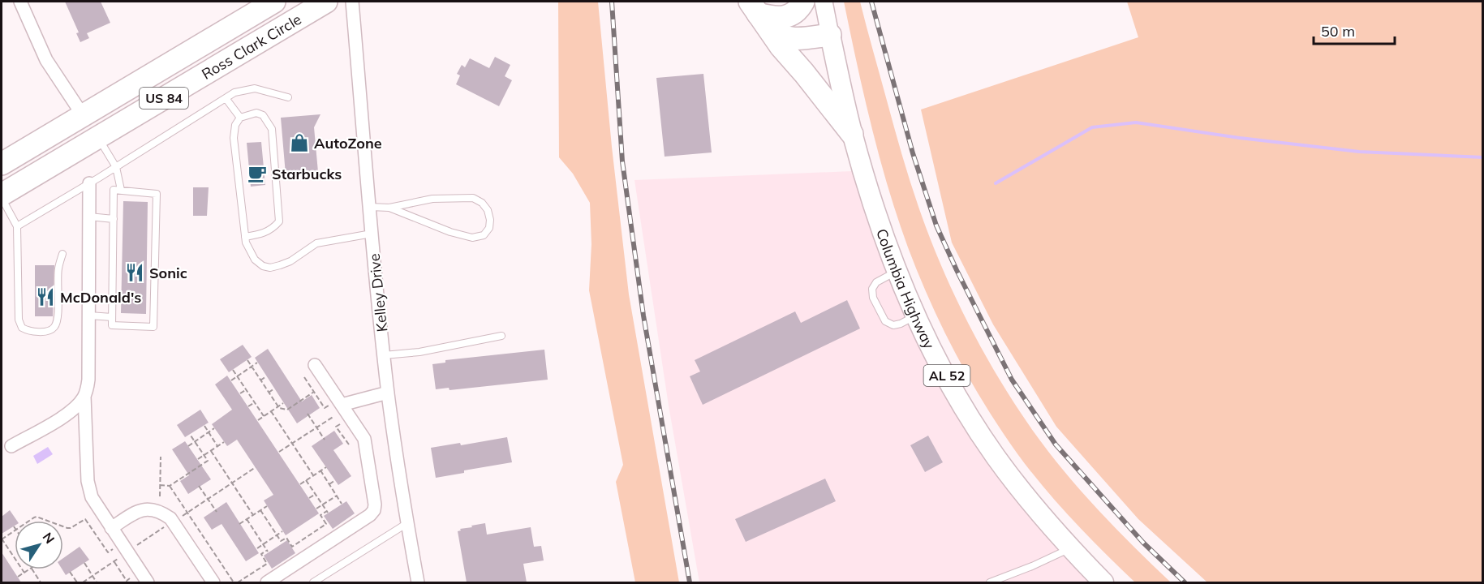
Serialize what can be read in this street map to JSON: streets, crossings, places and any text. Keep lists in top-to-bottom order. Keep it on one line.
{"streets":{"highway":["Ross Clark Circle","US 84"],"main road":["Columbia Highway","AL 52"],"street":["Kelley Drive"]},"places":{"shop":["AutoZone"],"cafe":["Starbucks"],"restaurant":["Sonic","McDonald's"]},"scale_bar":"50 m","north":"top right"}
